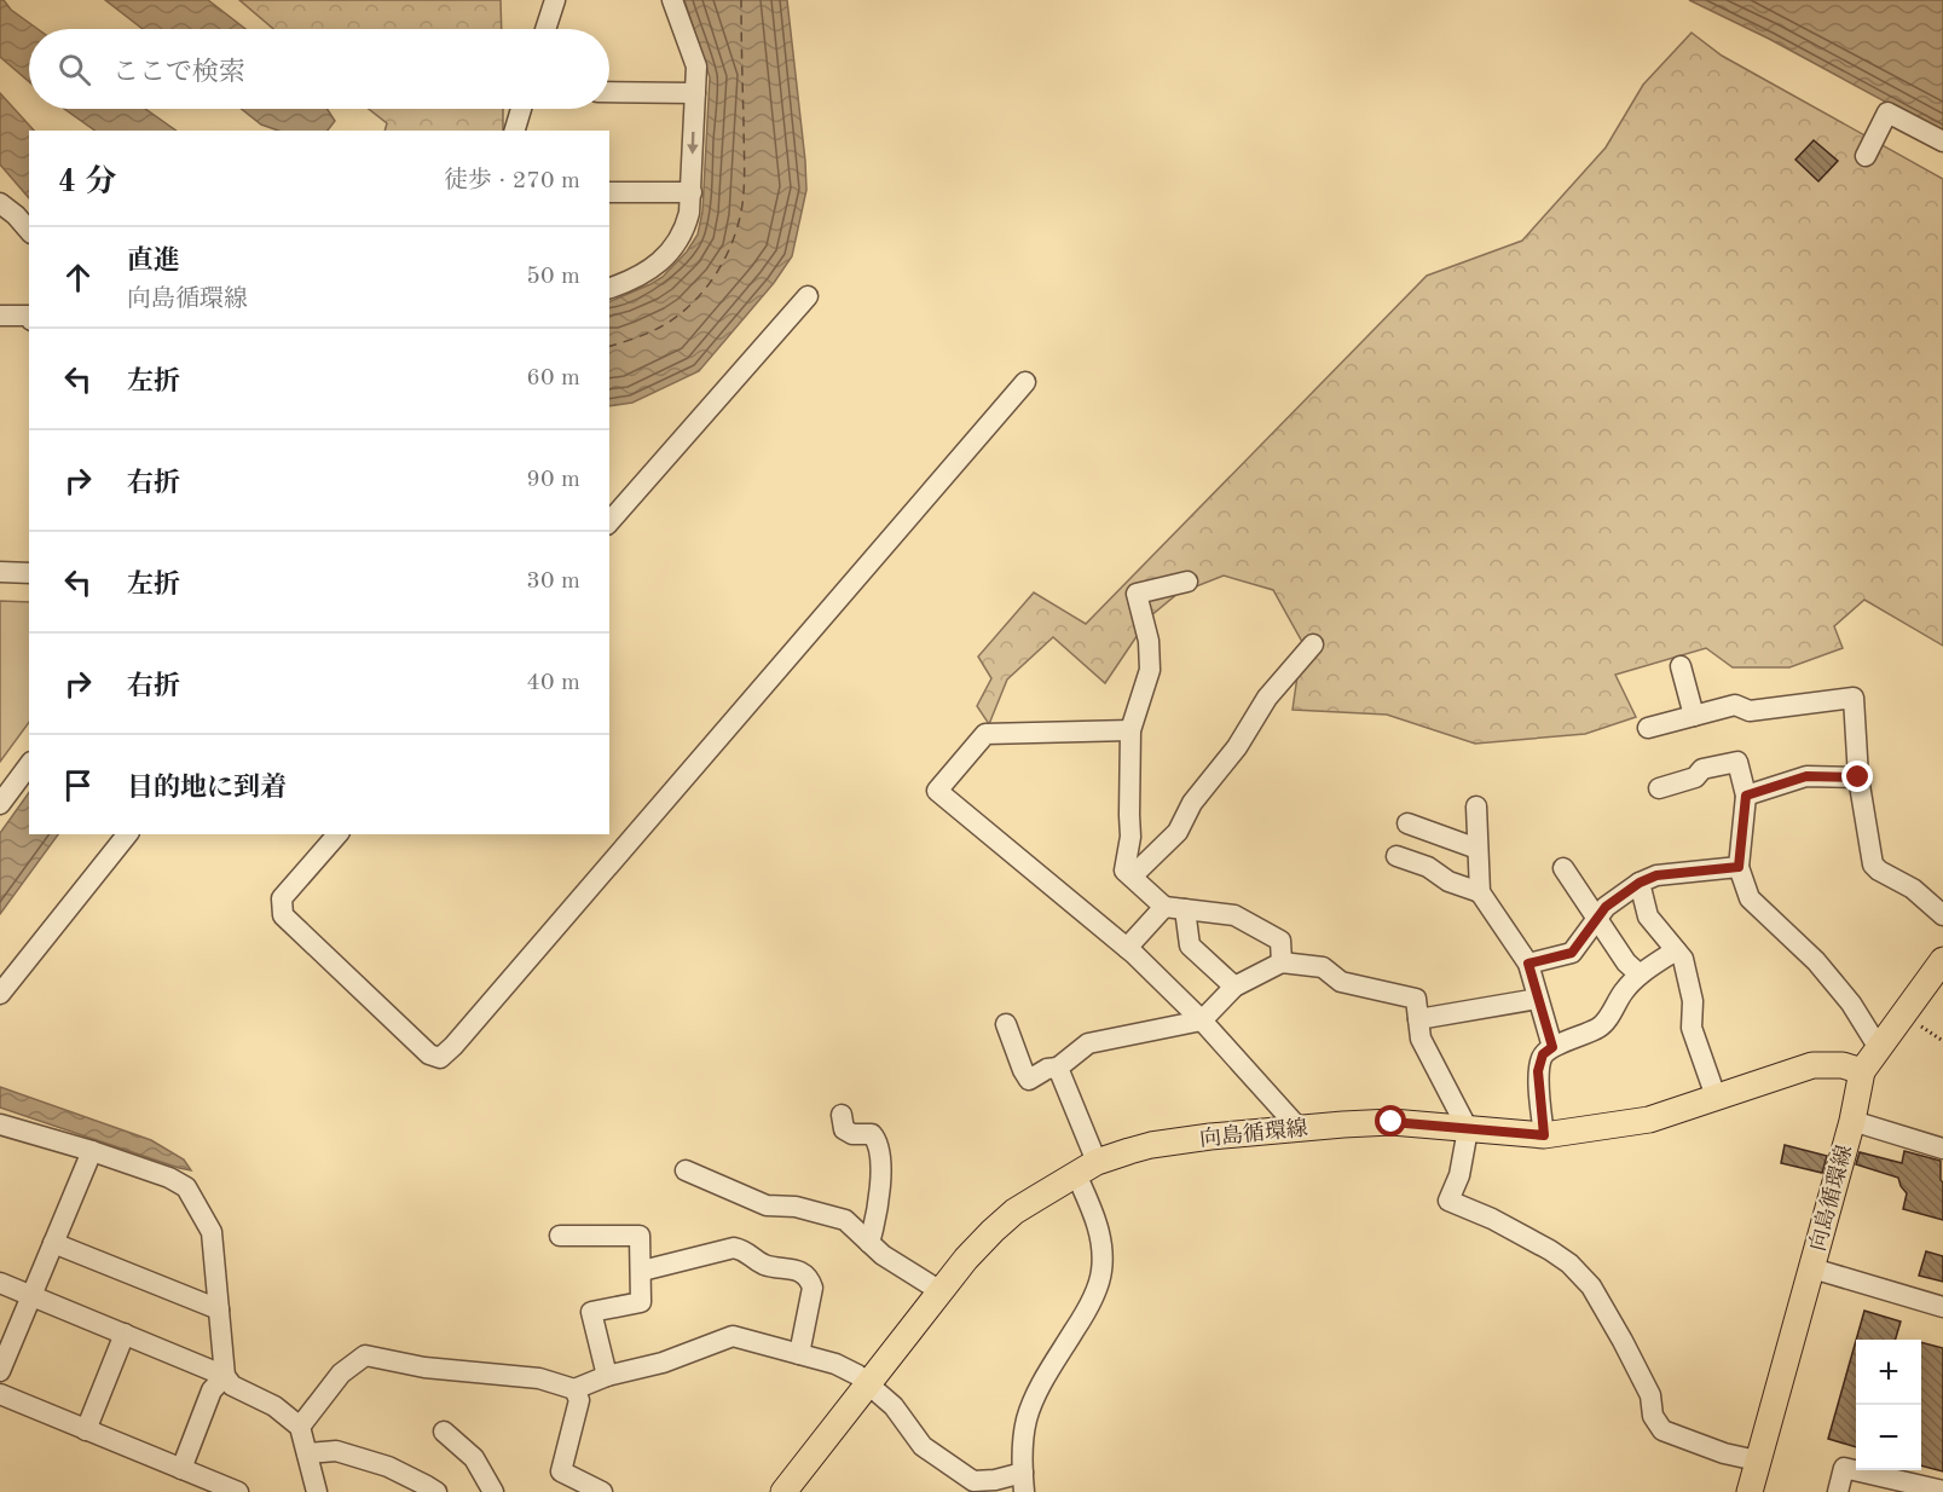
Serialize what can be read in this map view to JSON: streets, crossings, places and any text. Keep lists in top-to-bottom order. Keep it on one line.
{"streets":{"main road":["向島循環線"]},"page":{"search":"ここで検索","heading":["4 分","徒歩 · 270 m"],"list":[["直進","向島循環線","50 m"],["左折","60 m"],["右折","90 m"],["左折","30 m"],["右折","40 m"],"目的地に到着"],"map_buttons":["+","−"]}}
